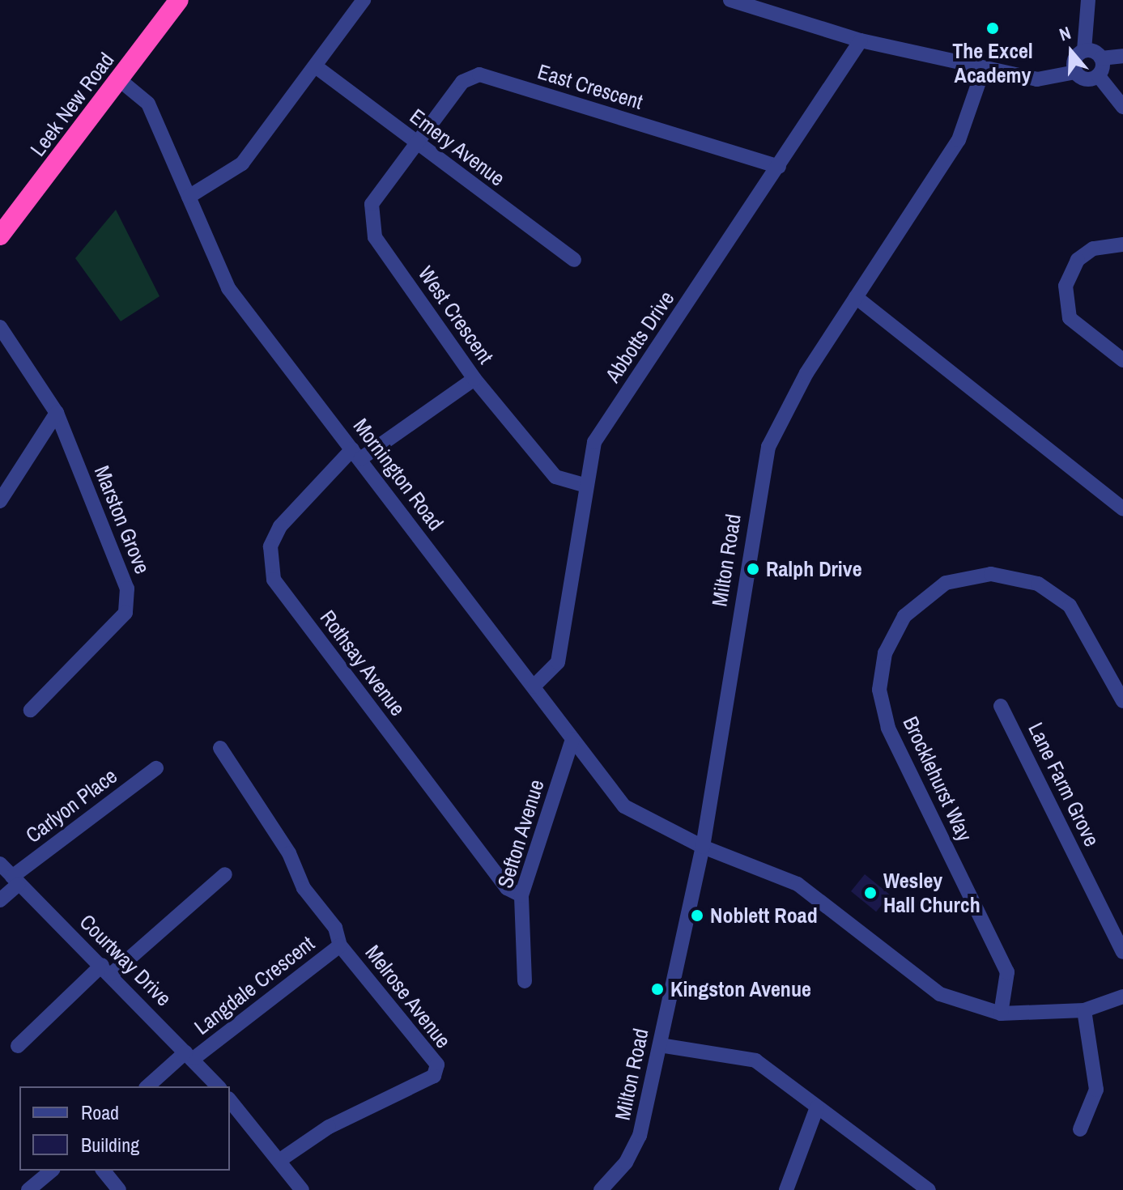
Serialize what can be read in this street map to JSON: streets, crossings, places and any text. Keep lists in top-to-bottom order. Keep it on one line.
{"streets":{"highway":["Leek New Road"],"street":["East Crescent","Emery Avenue","West Crescent","Abbotts Drive","Mornington Road","Marston Grove","Milton Road","Rothsay Avenue","Brocklehurst Way","Lane Farm Grove","Carlyon Place","Sefton Avenue","Courtway Drive","Langdale Crescent","Melrose Avenue"]},"crossings":[["East Crescent","Emery Avenue"],["East Crescent","West Crescent"],["East Crescent","Abbotts Drive"],["Leek New Road","Mornington Road"],["Emery Avenue","West Crescent"],["West Crescent","Abbotts Drive"],["West Crescent","Rothsay Avenue"],["Abbotts Drive","Mornington Road"],["Mornington Road","Milton Road"],["Mornington Road","Rothsay Avenue"],["Mornington Road","Sefton Avenue"],["Rothsay Avenue","Sefton Avenue"],["Carlyon Place","Courtway Drive"],["Courtway Drive","Langdale Crescent"],["Langdale Crescent","Melrose Avenue"]],"places":["The Excel Academy","Ralph Drive","Wesley Hall Church","Noblett Road","Kingston Avenue"],"legend":["Road","Building"],"north":"top"}
